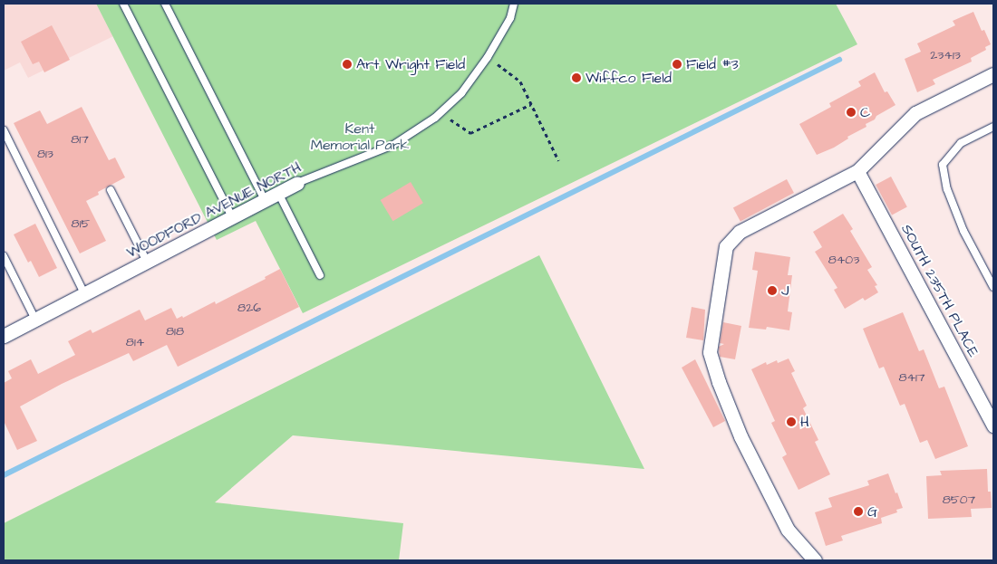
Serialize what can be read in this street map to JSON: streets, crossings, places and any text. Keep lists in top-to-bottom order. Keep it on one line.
{"streets":{"street":["WOODFORD AVENUE NORTH","SOUTH 235TH PLACE"]},"parks":["Kent Memorial Park"],"places":["Art Wright Field","Field #3","Wiffco Field","C","J","H","G"],"house_numbers":["23413","817","813","815","8403","826","818","814","8417","8507"]}
